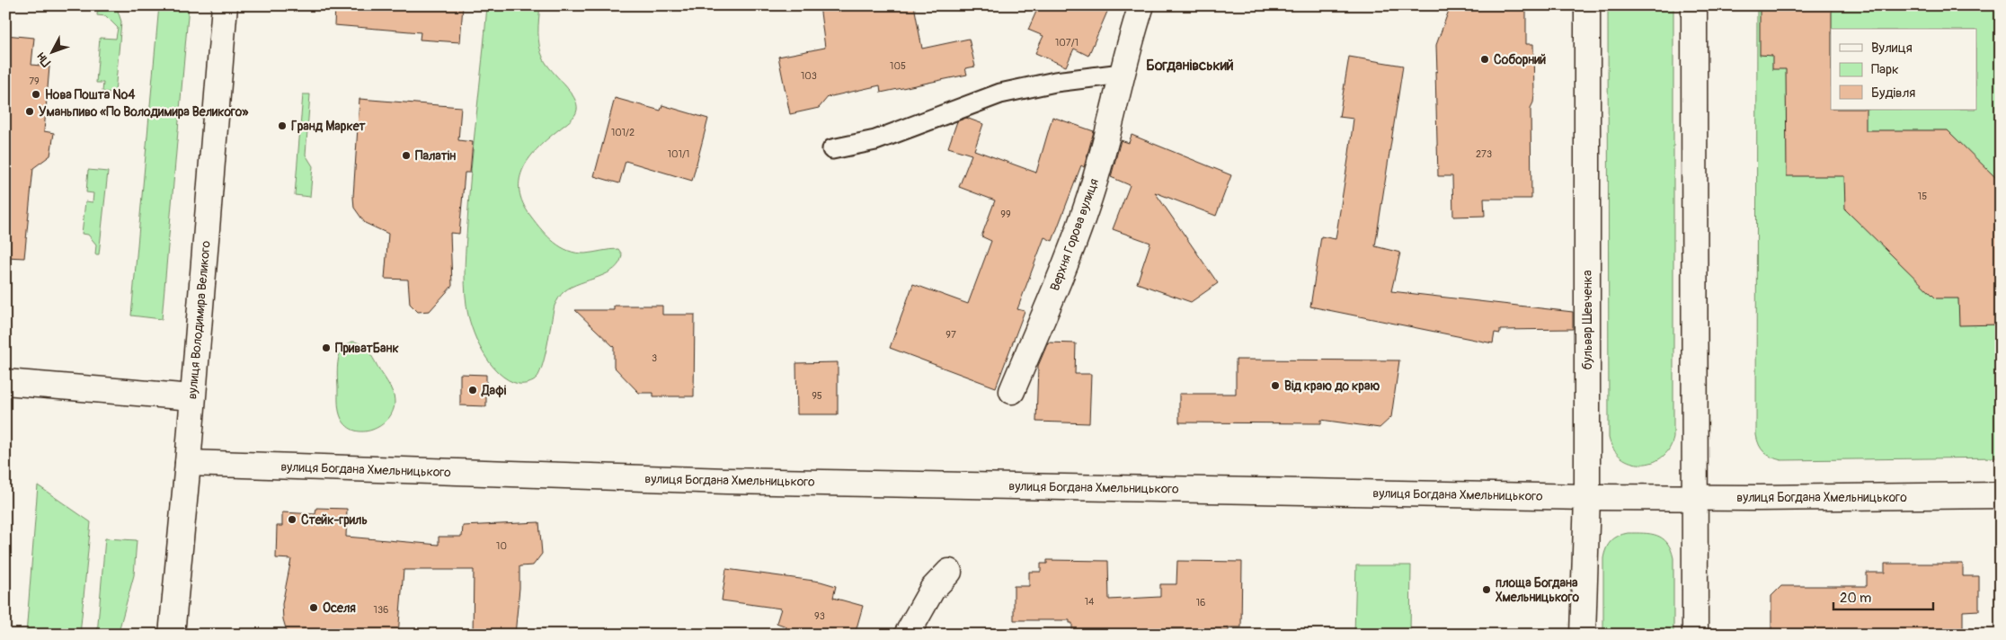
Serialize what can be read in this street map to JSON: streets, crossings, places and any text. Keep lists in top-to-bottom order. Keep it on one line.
{"streets":{"street":["Верхня Горова вулиця","вулиця Володимира Великого","бульвар Шевченка","вулиця Богдана Хмельницького"]},"crossings":[["вулиця Володимира Великого","вулиця Богдана Хмельницького"],["бульвар Шевченка","вулиця Богдана Хмельницького"]],"districts":["Богданівський"],"places":["Соборний","Нова Пошта №4","Уманьпиво «По Володимира Великого»","Гранд Маркет","Палатін","ПриватБанк","Від краю до краю","Дафі","Стейк-гриль","площа Богдана Хмельницького","Оселя"],"house_numbers":["107/1","105","103","79","101/2","101/1","273","15","99","97","3","95","10","14","16","136","93"],"legend":["Вулиця","Парк","Будівля"],"scale_bar":"20 m","north":"bottom left"}
